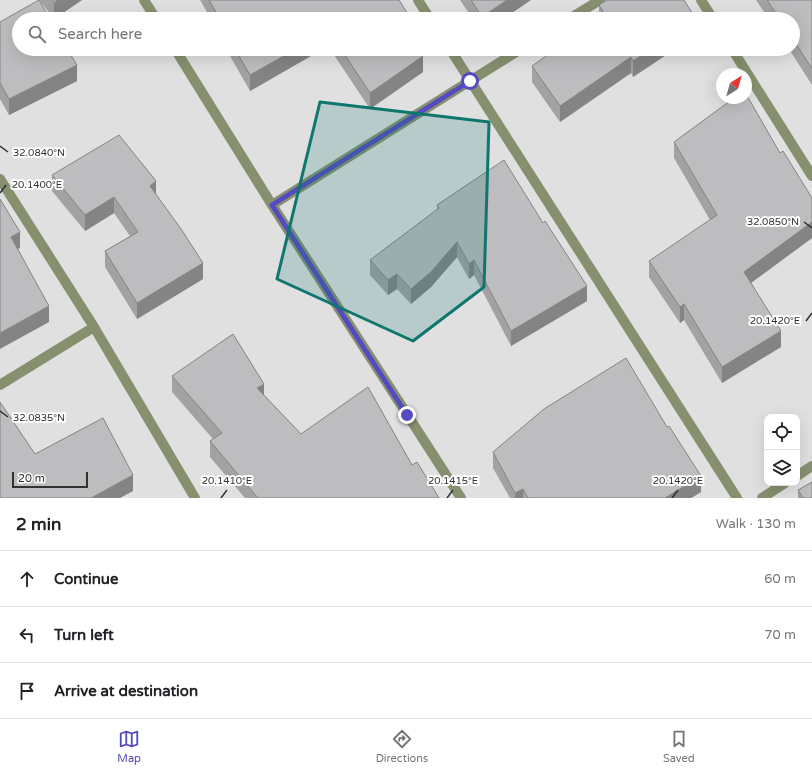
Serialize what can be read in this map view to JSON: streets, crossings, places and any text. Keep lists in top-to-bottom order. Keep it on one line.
{"scale_bar":"20 m","north":"top right","page":{"search":"Search here","scale":"20 m","heading":["2 min","Walk · 130 m"],"list":[["Continue","60 m"],["Turn left","70 m"],"Arrive at destination"],"nav":["Map","Directions","Saved"]},"coordinates":["32.0840°N","20.1400°E","32.0850°N","20.1420°E","32.0835°N","20.1410°E","20.1415°E"]}
